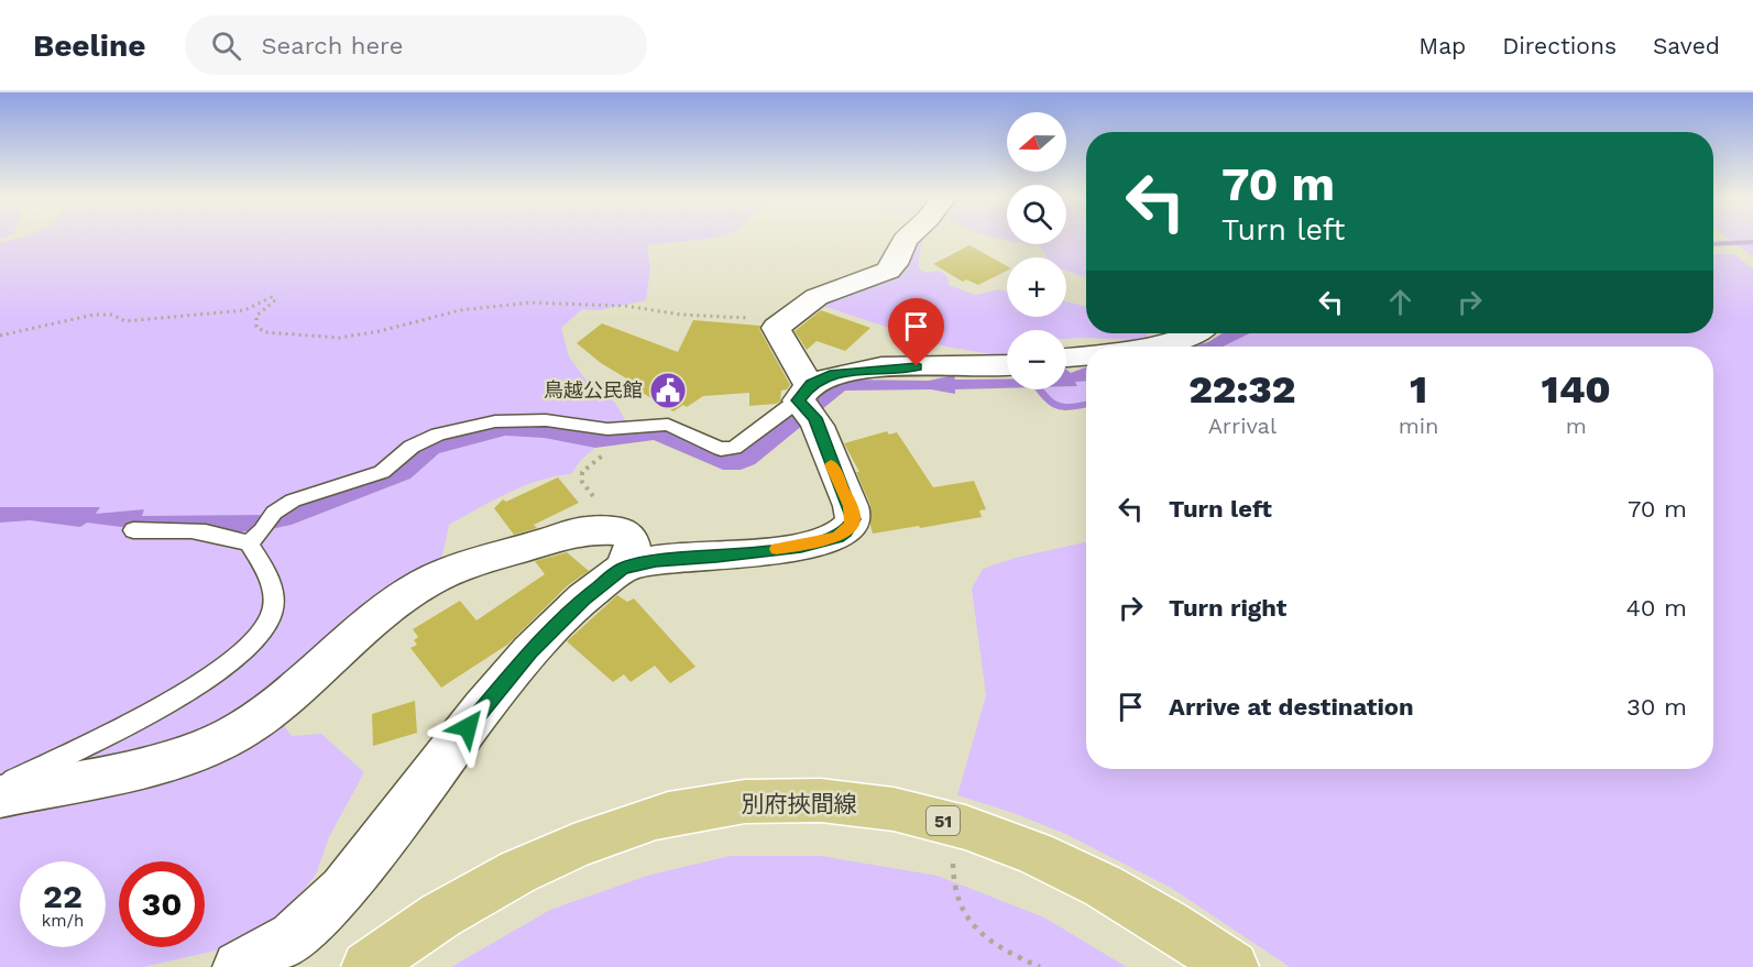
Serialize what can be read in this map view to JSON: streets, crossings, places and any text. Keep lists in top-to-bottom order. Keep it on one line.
{"streets":{"main road":["別府挾間線","51"]},"places":{"public building":["鳥越公民館"]},"north":"left","page":{"header":"Beeline","search":"Search here","nav":["Map","Directions","Saved"],"map_buttons":["+","−"],"turn":["70 m","Turn left"],"eta":["22:32","Arrival","1","min","140","m"],"list":[{"name":"Turn left","value":"70 m"},{"name":"Turn right","value":"40 m"},{"name":"Arrive at destination","value":"30 m"}],"speed":"22 km/h","limit":"30"}}
